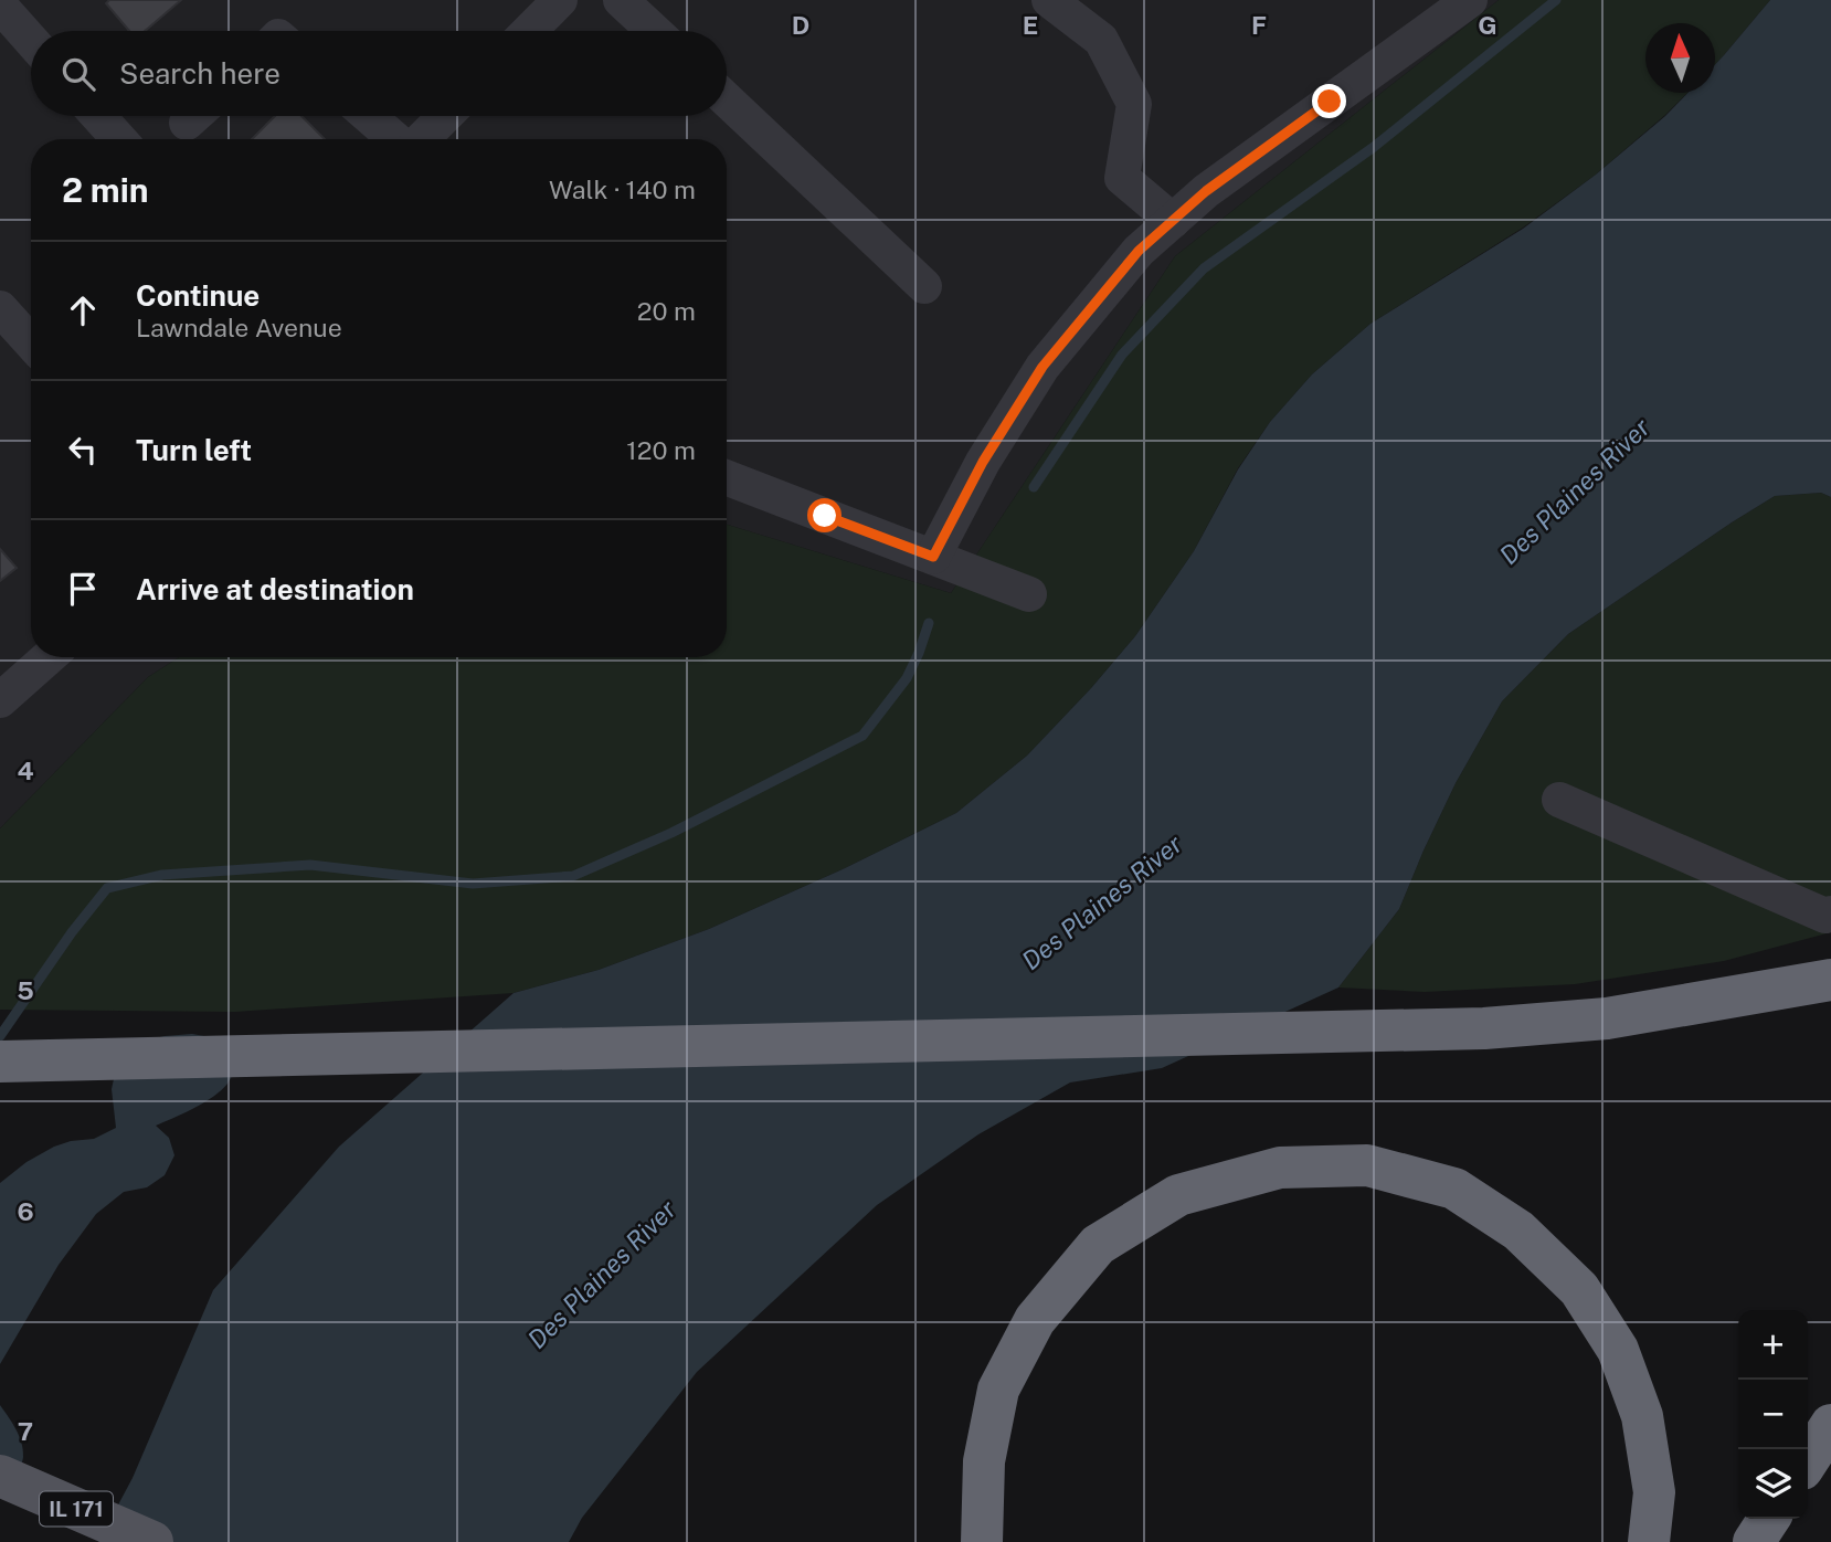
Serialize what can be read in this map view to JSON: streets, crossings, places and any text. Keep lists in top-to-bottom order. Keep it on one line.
{"streets":{"main road":["IL 171"]},"water":["Des Plaines River"],"north":"top","page":{"search":"Search here","heading":["2 min","Walk · 140 m"],"list":[["Continue","Lawndale Avenue","20 m"],["Turn left","120 m"],"Arrive at destination"],"map_buttons":["+","−"]},"grid":{"columns":["D","E","F","G"],"rows":["4","5","6","7"]}}
